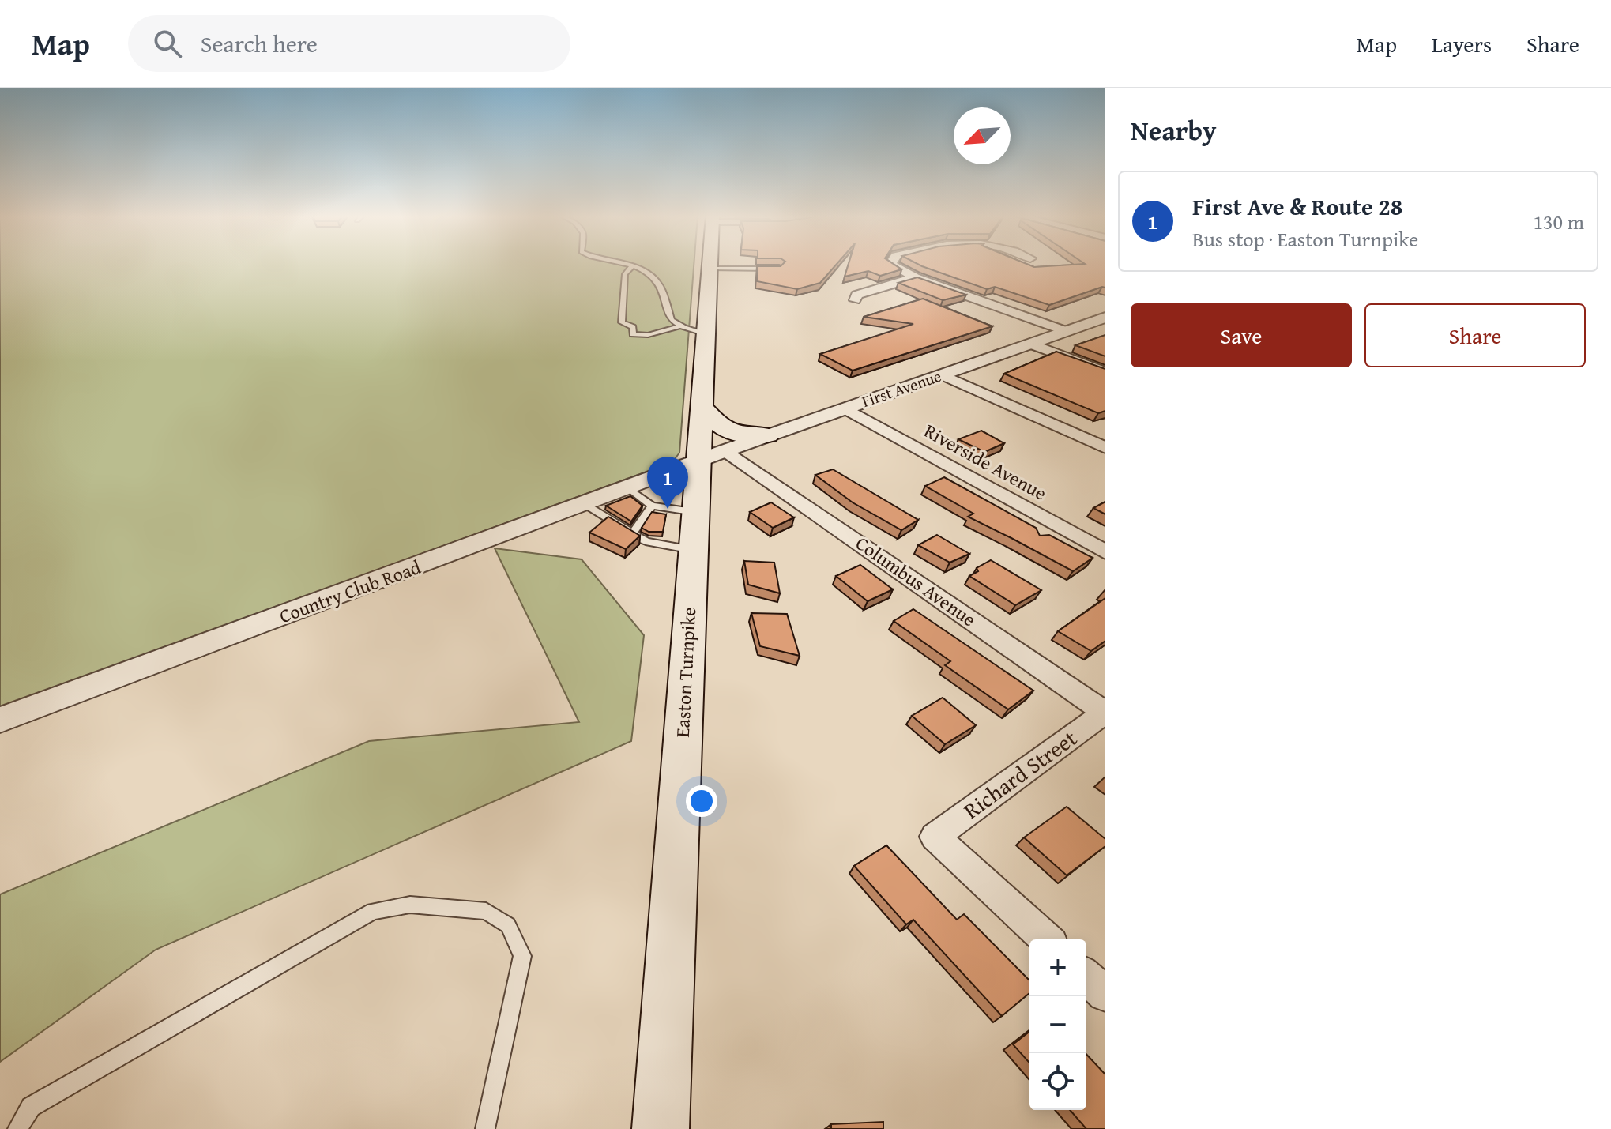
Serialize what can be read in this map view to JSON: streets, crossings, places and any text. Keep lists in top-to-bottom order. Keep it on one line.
{"streets":{"main road":["Easton Turnpike"],"street":["First Avenue","Riverside Avenue","Columbus Avenue","Country Club Road","Richard Street"]},"crossings":[["First Avenue","Riverside Avenue"],["First Avenue","Columbus Avenue"],["First Avenue","Country Club Road"],["First Avenue","Easton Turnpike"],["Columbus Avenue","Country Club Road"],["Columbus Avenue","Easton Turnpike"],["Columbus Avenue","Richard Street"],["Country Club Road","Easton Turnpike"]],"north":"bottom left","page":{"header":"Map","search":"Search here","nav":["Map","Layers","Share"],"heading":"Nearby","list":[{"mark":"1","name":"First Ave & Route 28","note":"Bus stop · Easton Turnpike","value":"130 m"}],"buttons":["Save","Share"],"pins":"1","map_buttons":["+","−"]}}
